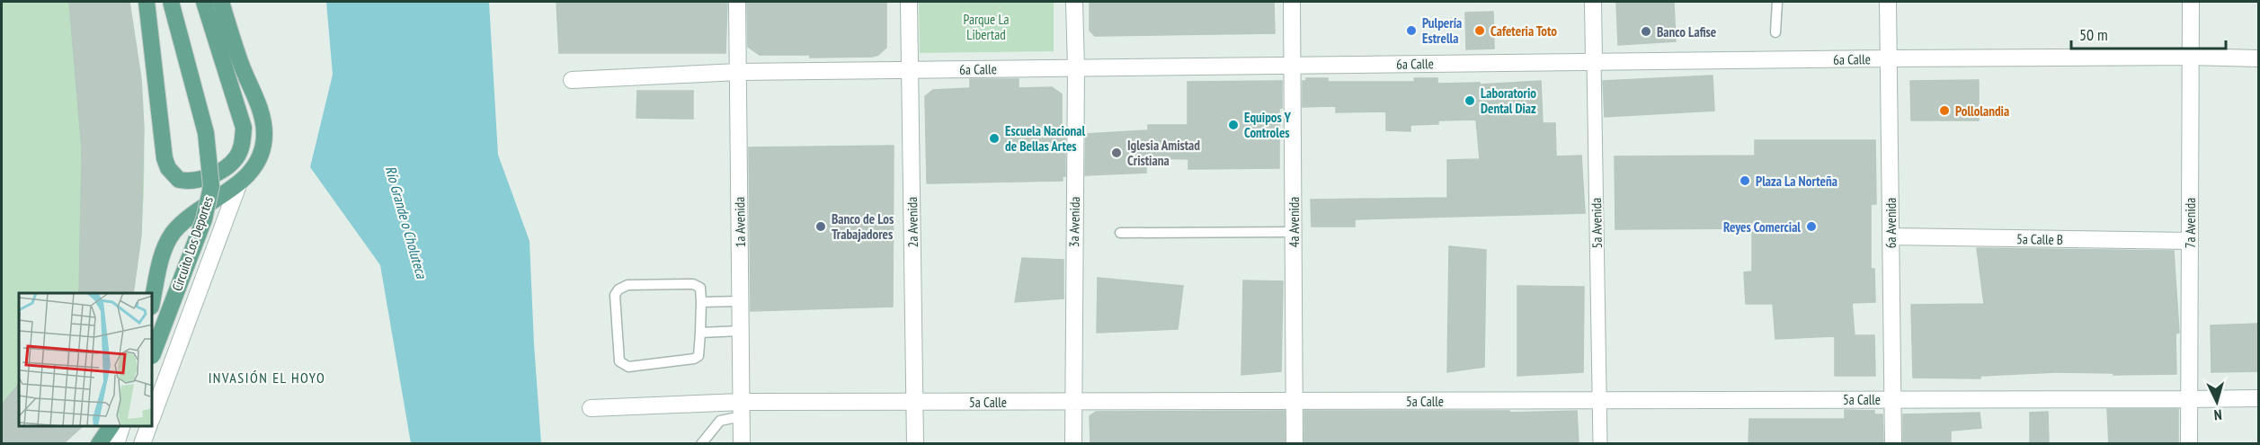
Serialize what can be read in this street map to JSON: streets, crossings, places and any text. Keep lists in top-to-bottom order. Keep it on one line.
{"streets":{"main road":["Circuito Los Deportes"],"street":["6a Calle","1a Avenida","2a Avenida","3a Avenida","4a Avenida","5a Avenida","6a Avenida","7a Avenida","5a Calle B","5a Calle"]},"crossings":[["6a Calle","1a Avenida"],["6a Calle","2a Avenida"],["6a Calle","3a Avenida"],["6a Calle","4a Avenida"],["6a Calle","5a Avenida"],["6a Calle","6a Avenida"],["6a Calle","7a Avenida"],["1a Avenida","5a Calle"],["2a Avenida","5a Calle"],["3a Avenida","5a Calle"],["4a Avenida","5a Calle"],["5a Avenida","5a Calle"],["6a Avenida","5a Calle B"],["6a Avenida","5a Calle"],["7a Avenida","5a Calle B"],["7a Avenida","5a Calle"]],"districts":["INVASIÓN EL HOYO"],"water":["Río Grande o Choluteca"],"parks":["Parque La Libertad"],"places":["Pulpería Estrella","Cafeteria Toto","Banco Lafise","Laboratorio Dental Diaz","Pollolandia","Equipos Y Controles","Escuela Nacional de Bellas Artes","Iglesia Amistad Cristiana","Plaza La Norteña","Banco de Los Trabajadores","Reyes Comercial"],"scale_bar":"50 m","north":"bottom"}
